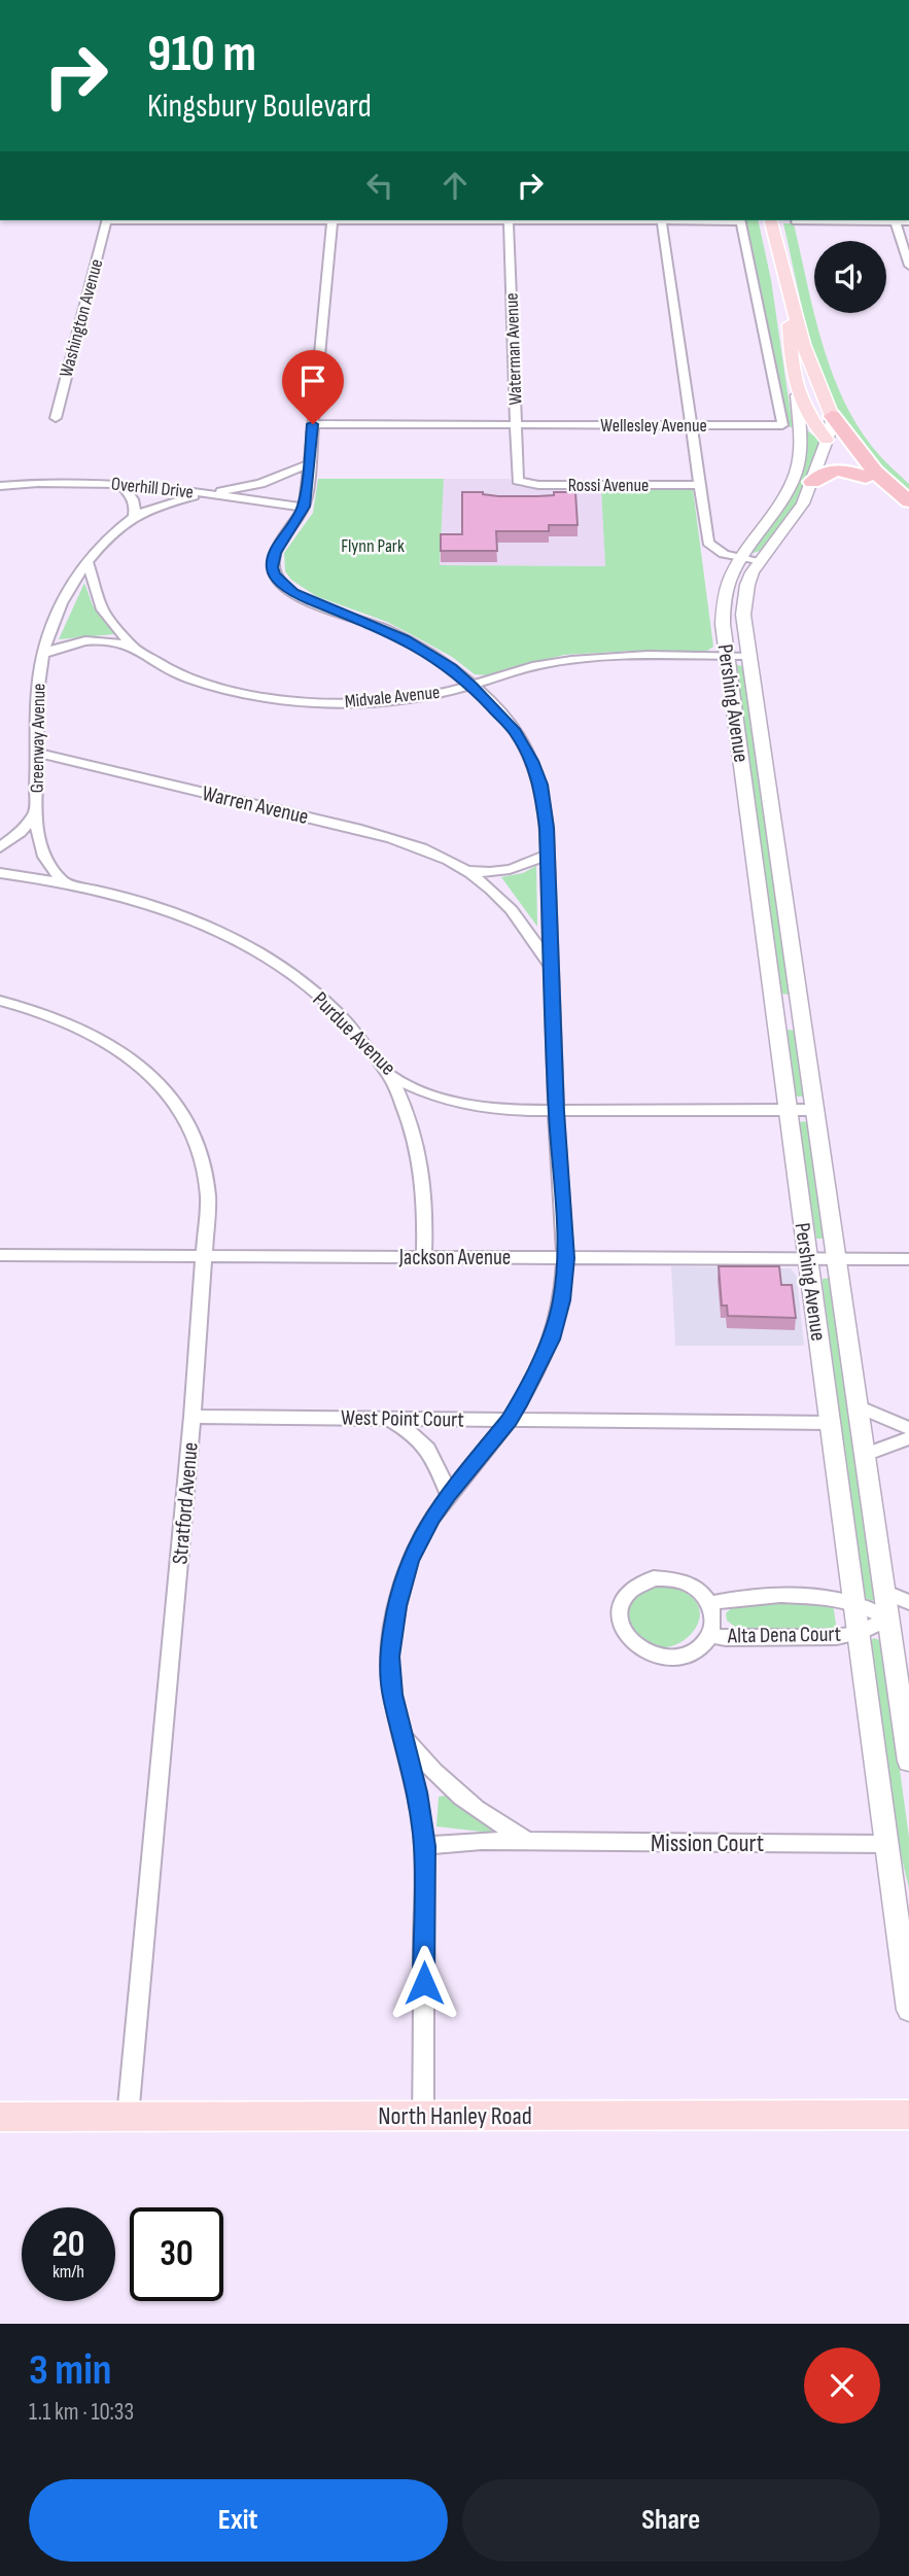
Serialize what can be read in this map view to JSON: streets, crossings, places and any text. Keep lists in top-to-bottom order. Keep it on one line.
{"streets":{"main road":["North Hanley Road"],"street":["Washington Avenue","Waterman Avenue","Wellesley Avenue","Rossi Avenue","Overhill Drive","Midvale Avenue","Pershing Avenue","Greenway Avenue","Warren Avenue","Purdue Avenue","Jackson Avenue","West Point Court","Stratford Avenue","Alta Dena Court","Mission Court"]},"crossings":[["Waterman Avenue","Wellesley Avenue"],["Waterman Avenue","Rossi Avenue"],["Overhill Drive","Greenway Avenue"],["Midvale Avenue","Pershing Avenue"],["Midvale Avenue","Greenway Avenue"],["Pershing Avenue","Purdue Avenue"],["Pershing Avenue","Jackson Avenue"],["Pershing Avenue","West Point Court"],["Pershing Avenue","Alta Dena Court"],["Pershing Avenue","Mission Court"],["Greenway Avenue","Warren Avenue"],["Greenway Avenue","Purdue Avenue"],["Jackson Avenue","Stratford Avenue"],["West Point Court","Stratford Avenue"],["Stratford Avenue","North Hanley Road"]],"parks":["Flynn Park"],"page":{"turn":["910 m","Kingsbury Boulevard"],"speed":"20 km/h","limit":"30","heading":["3 min","1.1 km · 10:33"],"buttons":["Exit","Share"]}}
